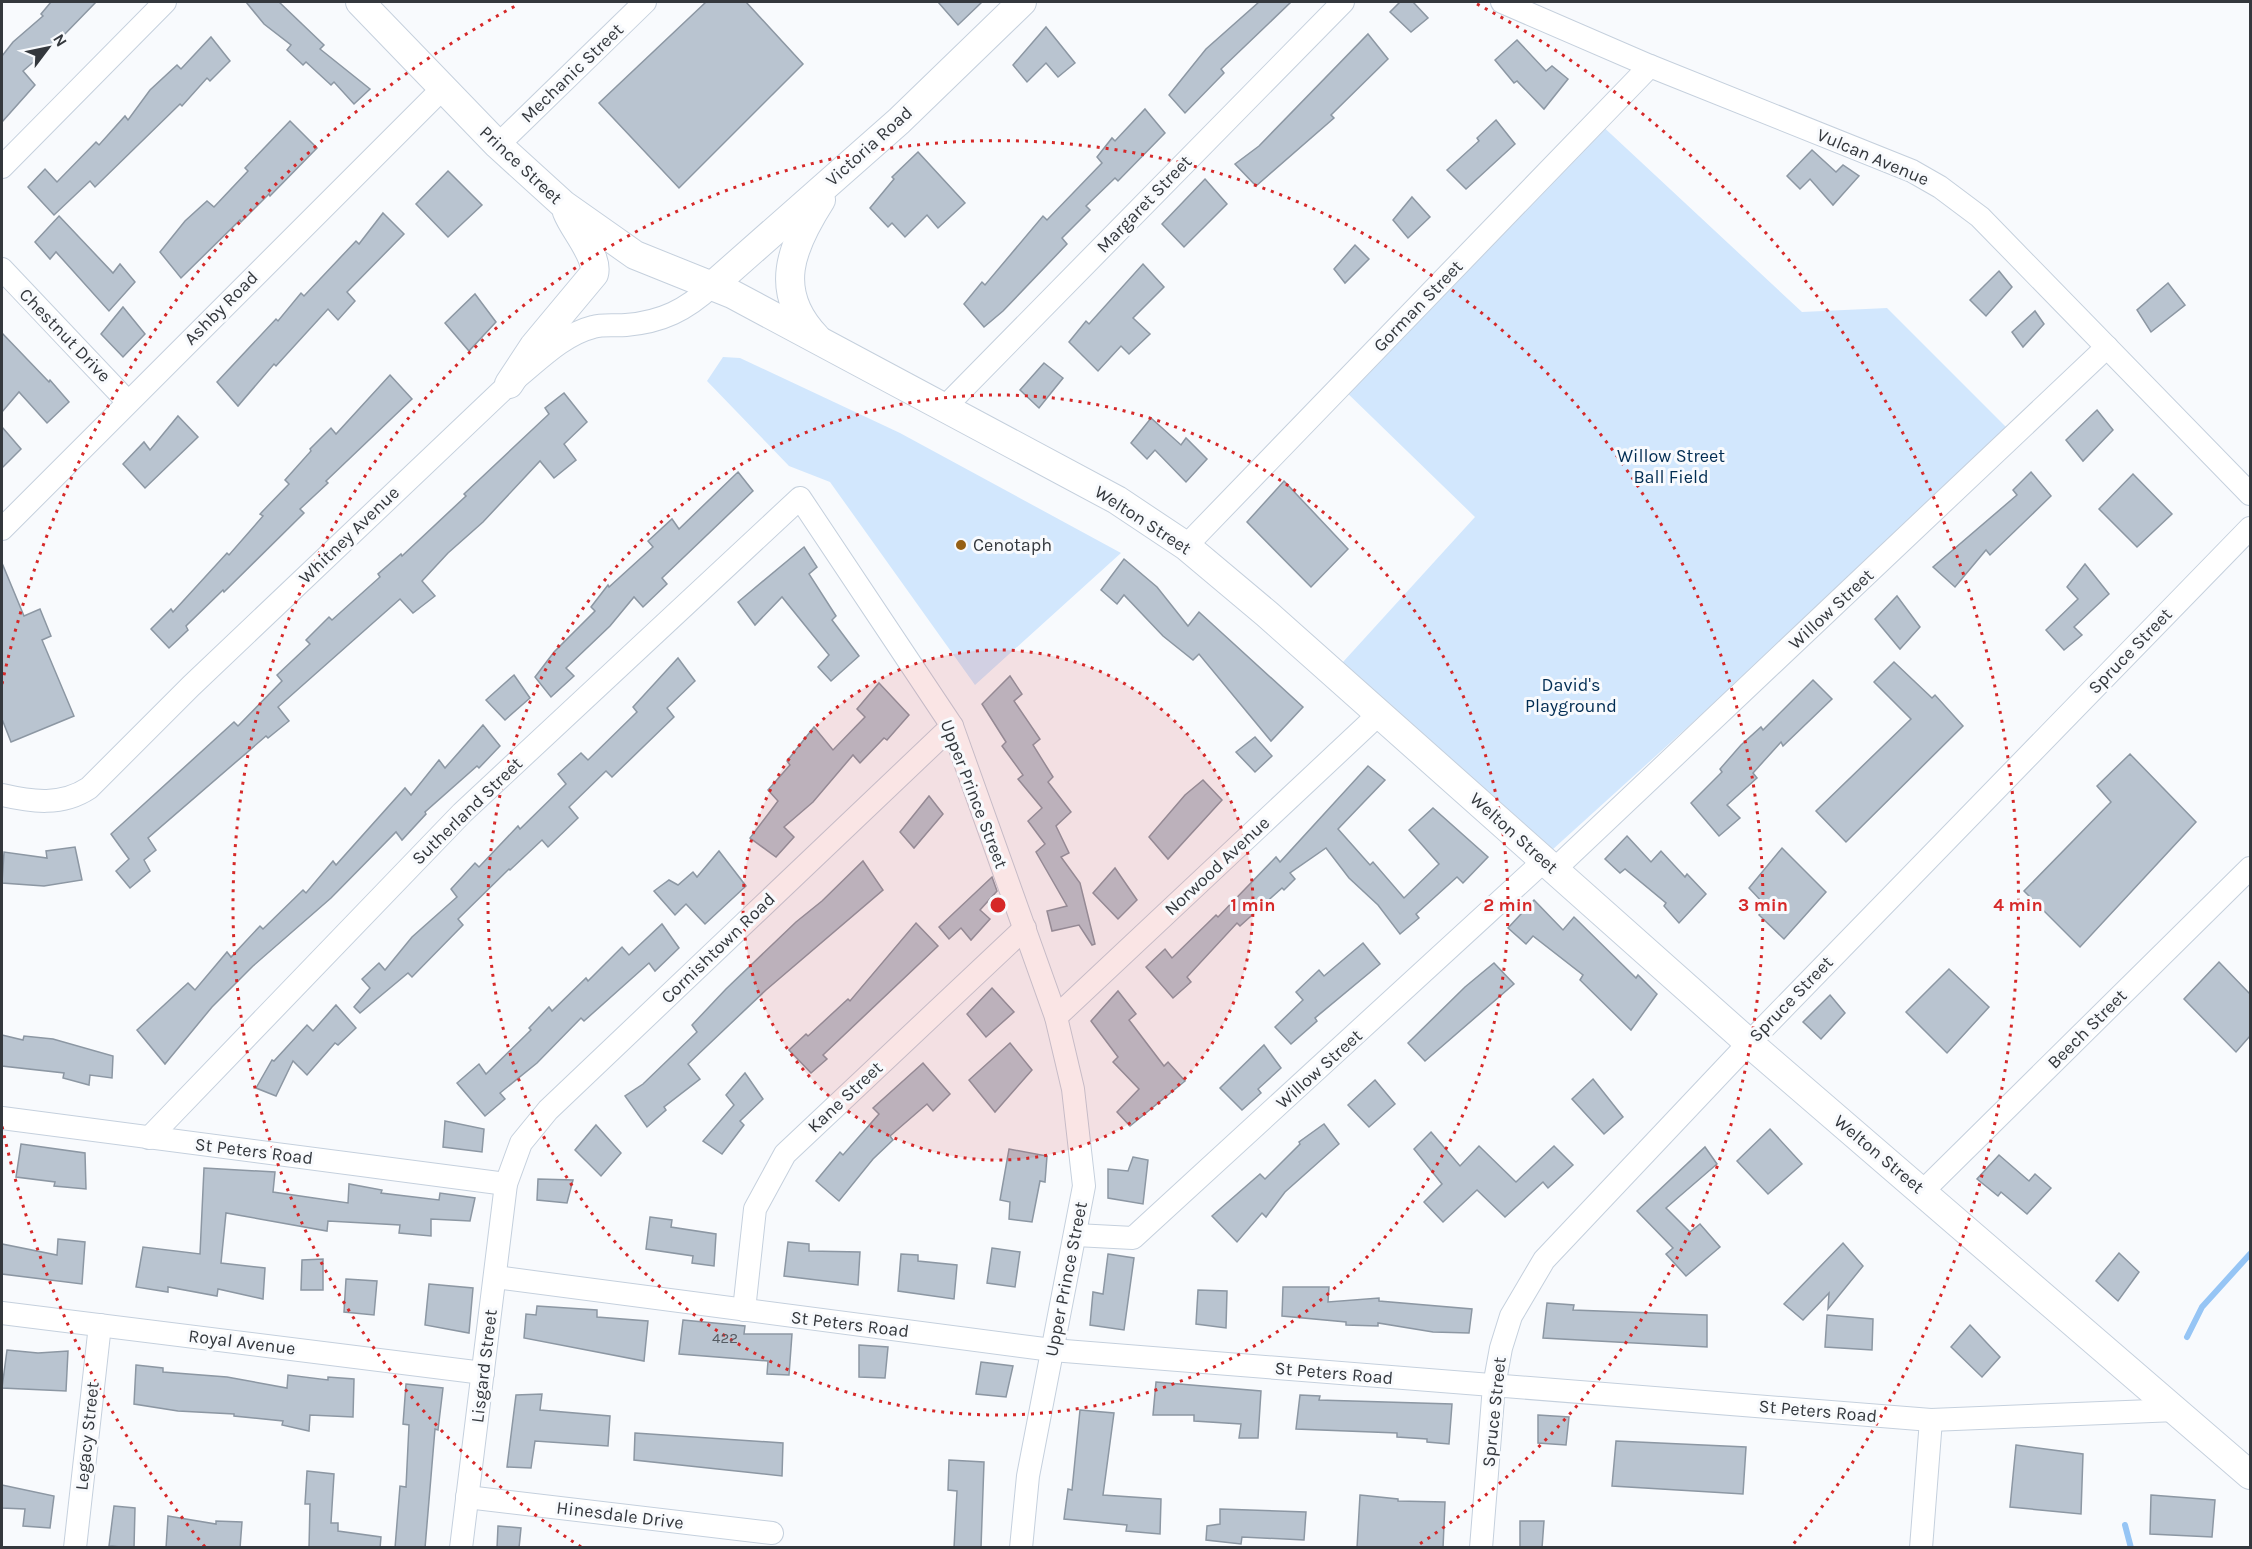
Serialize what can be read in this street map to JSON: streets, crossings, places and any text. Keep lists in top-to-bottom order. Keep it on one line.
{"streets":{"main road":["Victoria Road","Prince Street","Welton Street"],"street":["Mechanic Street","Vulcan Avenue","Margaret Street","Gorman Street","Ashby Road","Chestnut Drive","Whitney Avenue","Willow Street","Spruce Street","Upper Prince Street","Sutherland Street","Norwood Avenue","Cornishtown Road","Beech Street","Kane Street","St Peters Road","Royal Avenue","Lisgard Street","Legacy Street","Hinesdale Drive"]},"crossings":[["Mechanic Street","Prince Street"],["Victoria Road","Prince Street"],["Victoria Road","Welton Street"],["Victoria Road","Whitney Avenue"],["Vulcan Avenue","Gorman Street"],["Vulcan Avenue","Willow Street"],["Prince Street","Ashby Road"],["Prince Street","Welton Street"],["Prince Street","Whitney Avenue"],["Margaret Street","Welton Street"],["Gorman Street","Welton Street"],["Ashby Road","Chestnut Drive"],["Welton Street","Whitney Avenue"],["Welton Street","Willow Street"],["Welton Street","Spruce Street"],["Welton Street","Norwood Avenue"],["Welton Street","Beech Street"],["Welton Street","St Peters Road"],["Willow Street","Upper Prince Street"],["Spruce Street","St Peters Road"],["Upper Prince Street","Sutherland Street"],["Upper Prince Street","Norwood Avenue"],["Upper Prince Street","Cornishtown Road"],["Upper Prince Street","Kane Street"],["Upper Prince Street","St Peters Road"],["Sutherland Street","St Peters Road"],["Cornishtown Road","St Peters Road"],["Cornishtown Road","Lisgard Street"],["Kane Street","St Peters Road"],["St Peters Road","Lisgard Street"],["Royal Avenue","Lisgard Street"],["Royal Avenue","Legacy Street"],["Lisgard Street","Hinesdale Drive"]],"parks":["Willow Street Ball Field","David's Playground"],"places":["Cenotaph"],"house_numbers":["422"],"north":"top right","rings":["1 min","2 min","3 min","4 min"]}
